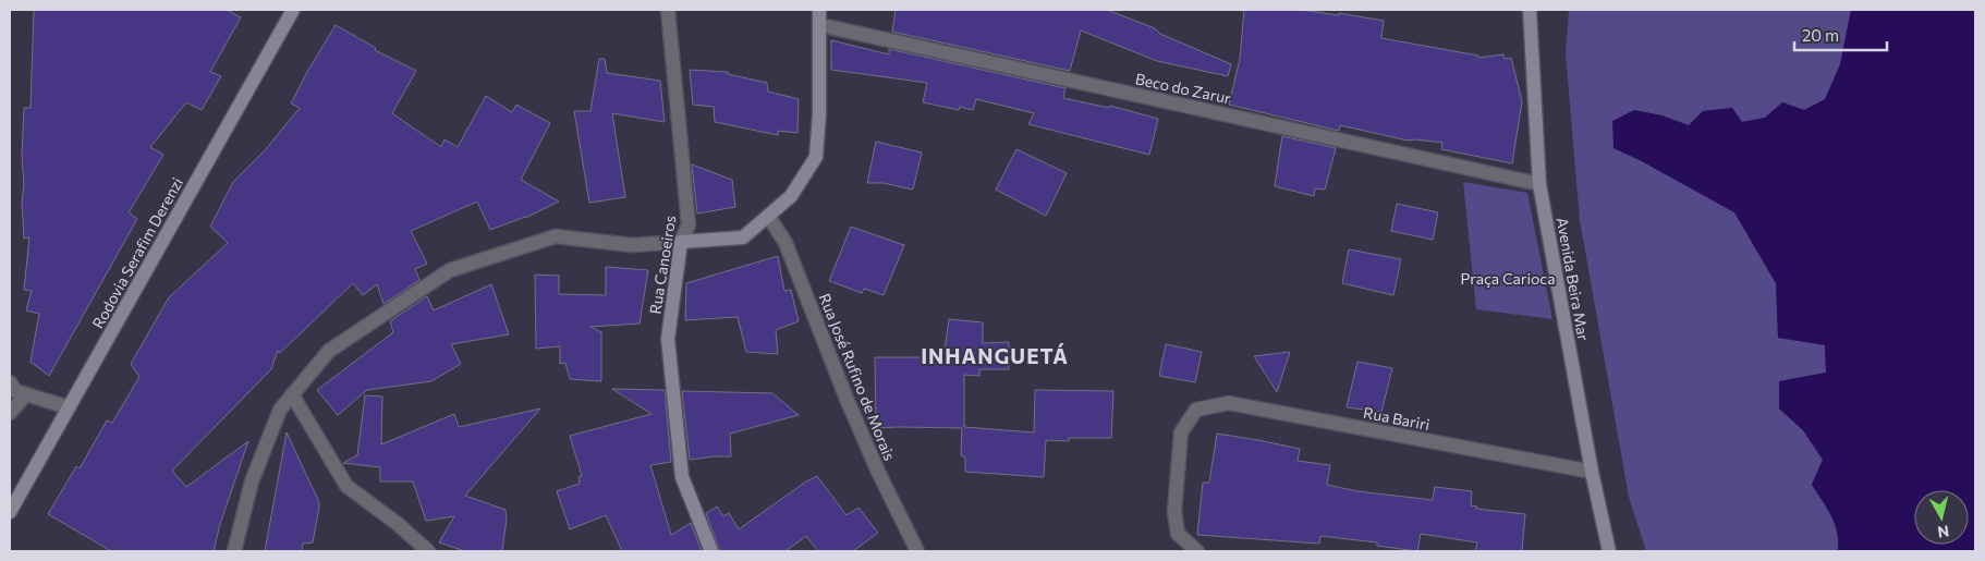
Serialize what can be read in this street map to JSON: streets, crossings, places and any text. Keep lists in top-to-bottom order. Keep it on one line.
{"streets":{"street":["Beco do Zarur","Rodovia Serafim Derenzi","Rua Canoeiros","Avenida Beira Mar","Rua José Rufino de Morais","Rua Bariri"]},"crossings":[["Beco do Zarur","Avenida Beira Mar"],["Avenida Beira Mar","Rua Bariri"]],"districts":["INHANGUETÁ"],"parks":["Praça Carioca"],"scale_bar":"20 m","north":"bottom"}
